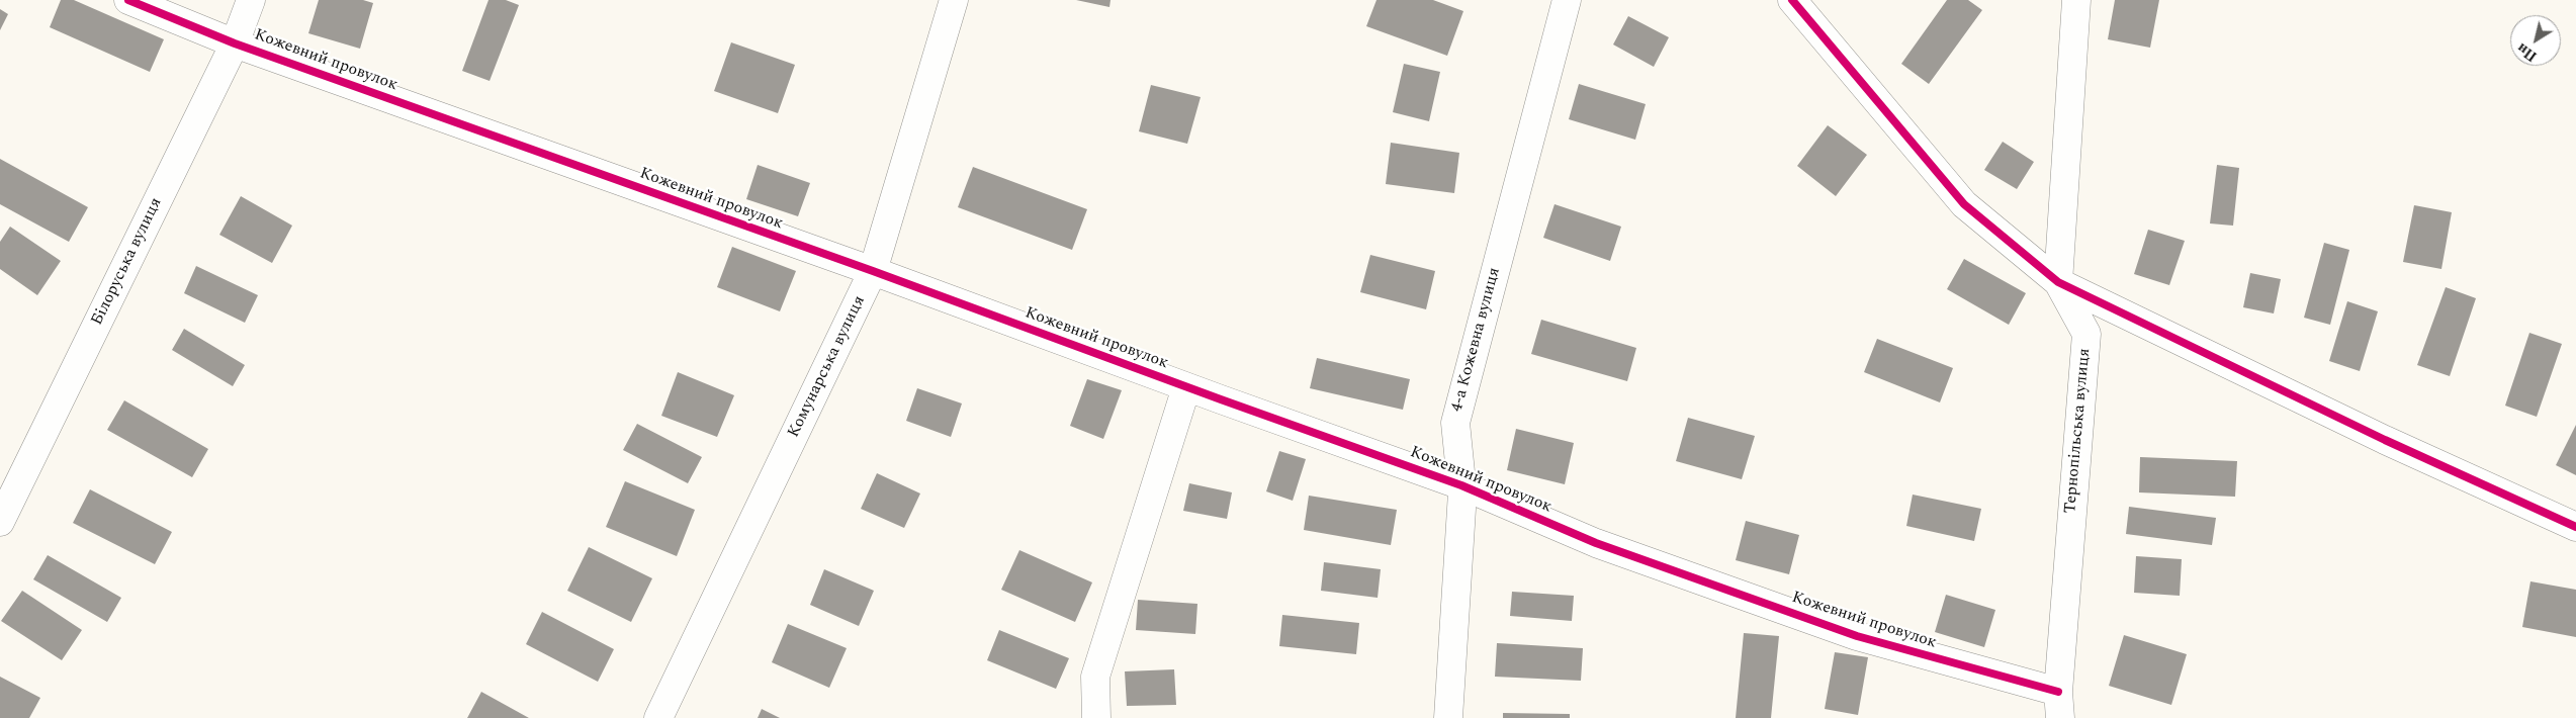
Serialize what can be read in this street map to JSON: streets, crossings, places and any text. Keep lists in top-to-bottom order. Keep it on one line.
{"streets":{"street":["Кожевний провулок","Білоруська вулиця","4-а Кожевна вулиця","Комунарська вулиця","Тернопільська вулиця"]},"crossings":[["Кожевний провулок","Білоруська вулиця"],["Кожевний провулок","4-а Кожевна вулиця"],["Кожевний провулок","Комунарська вулиця"],["Кожевний провулок","Тернопільська вулиця"]],"north":"bottom left"}
